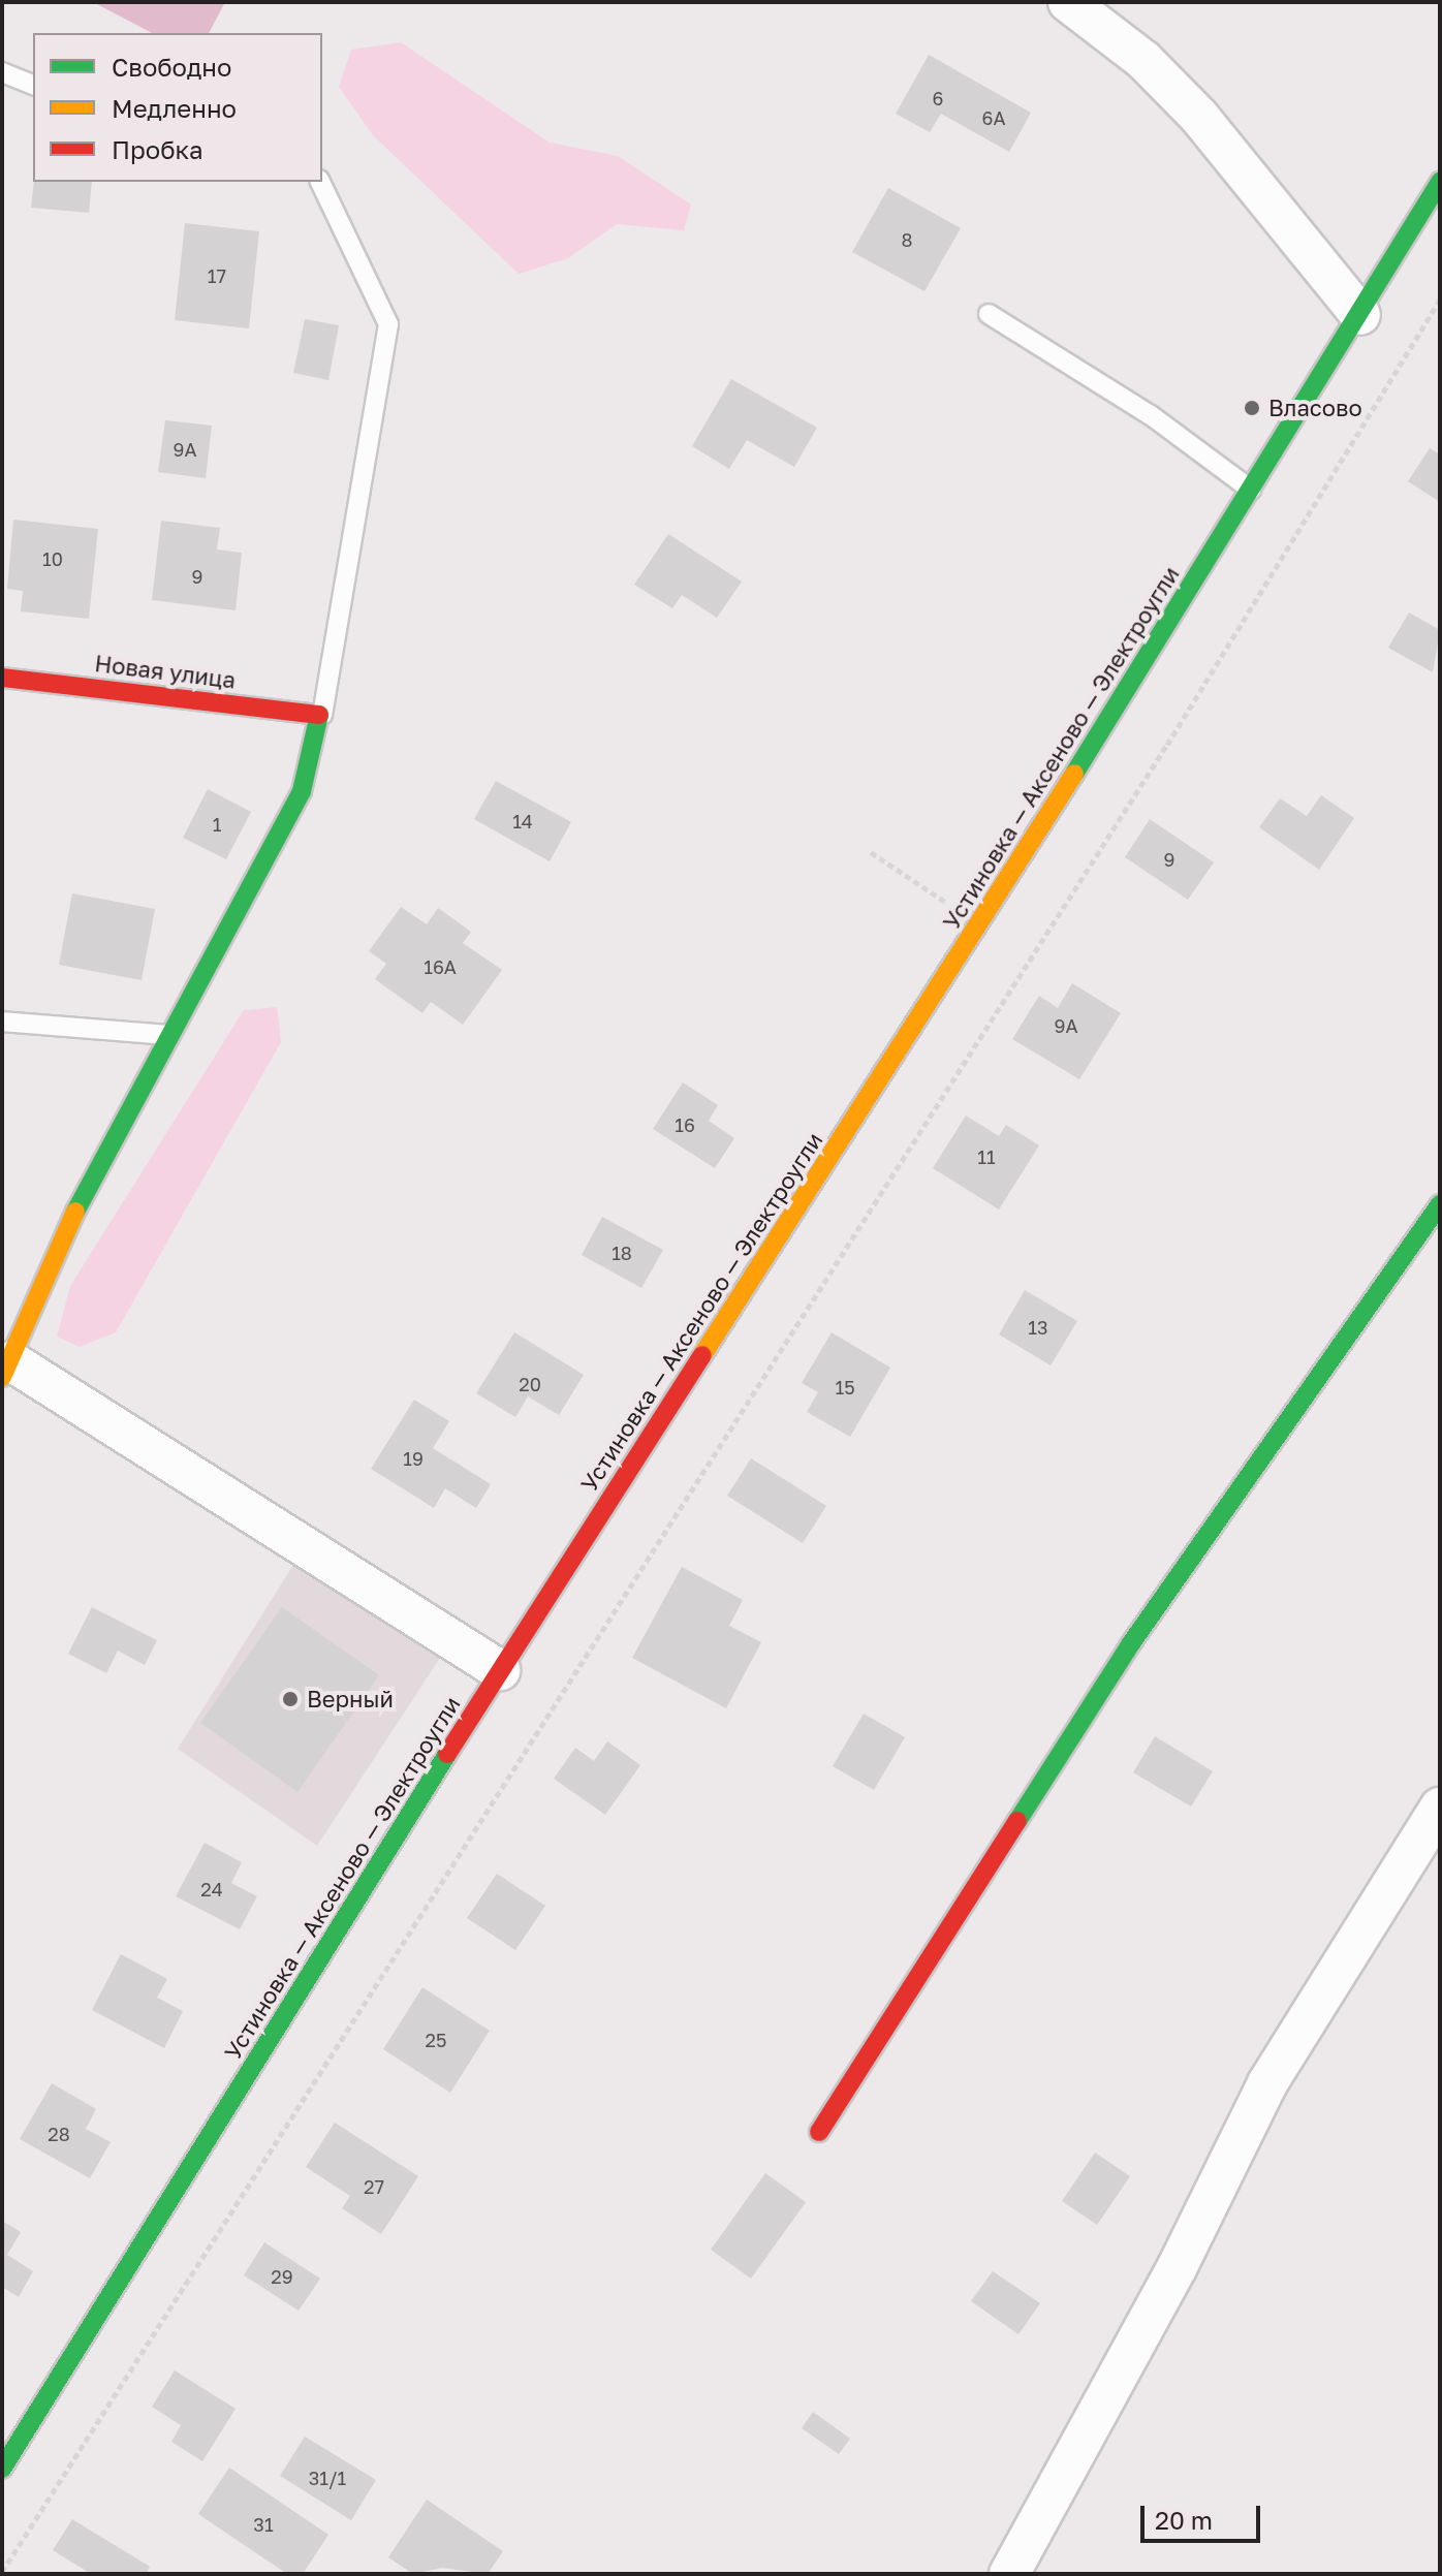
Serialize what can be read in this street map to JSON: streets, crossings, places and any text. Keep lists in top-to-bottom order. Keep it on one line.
{"streets":{"main road":["Новая улица","Устиновка — Аксеново — Электроугли"]},"places":["Власово","Верный"],"house_numbers":["6","6А","8","17","9А","10","9","14","1","9","16А","9А","16","11","18","13","20","15","19","24","25","28","27","29","31/1","31"],"legend":["Свободно","Медленно","Пробка"],"scale_bar":"20 m"}
